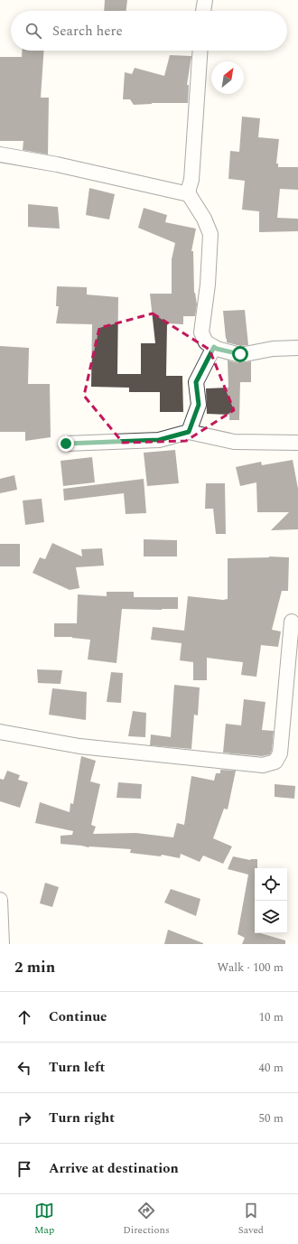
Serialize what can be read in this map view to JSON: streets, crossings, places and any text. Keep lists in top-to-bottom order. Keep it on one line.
{"north":"top right","page":{"search":"Search here","heading":["2 min","Walk · 100 m"],"list":[["Continue","10 m"],["Turn left","40 m"],["Turn right","50 m"],"Arrive at destination"],"nav":["Map","Directions","Saved"]}}
